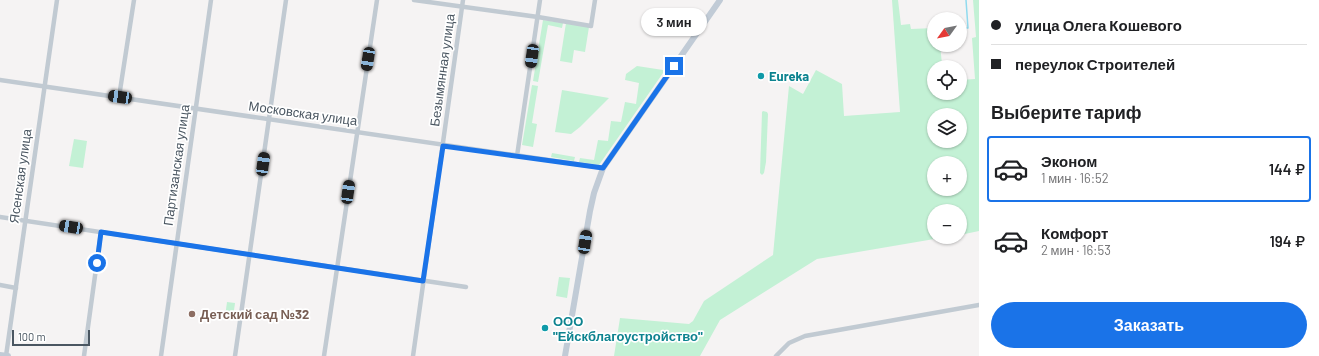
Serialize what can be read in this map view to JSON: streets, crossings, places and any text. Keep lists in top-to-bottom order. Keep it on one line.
{"streets":{"street":["Безымянная улица","Московская улица","Партизанская улица","Ясенская улица"]},"crossings":[["Безымянная улица","Московская улица"],["Московская улица","Партизанская улица"],["Московская улица","Ясенская улица"]],"places":["Eureka","Детский сад №32","ООО \"Ейскблагоустройство\""],"scale_bar":"100 m","north":"bottom left","page":{"banner":["улица Олега Кошевого","переулок Строителей"],"bubble":"3 мин","map_buttons":["+","−"],"heading":"Выберите тариф","list":[{"name":"Эконом","note":"1 мин · 16:52","value":"144 ₽"},{"name":"Комфорт","note":"2 мин · 16:53","value":"194 ₽"}],"buttons":"Заказать","scale":"100 m"}}
